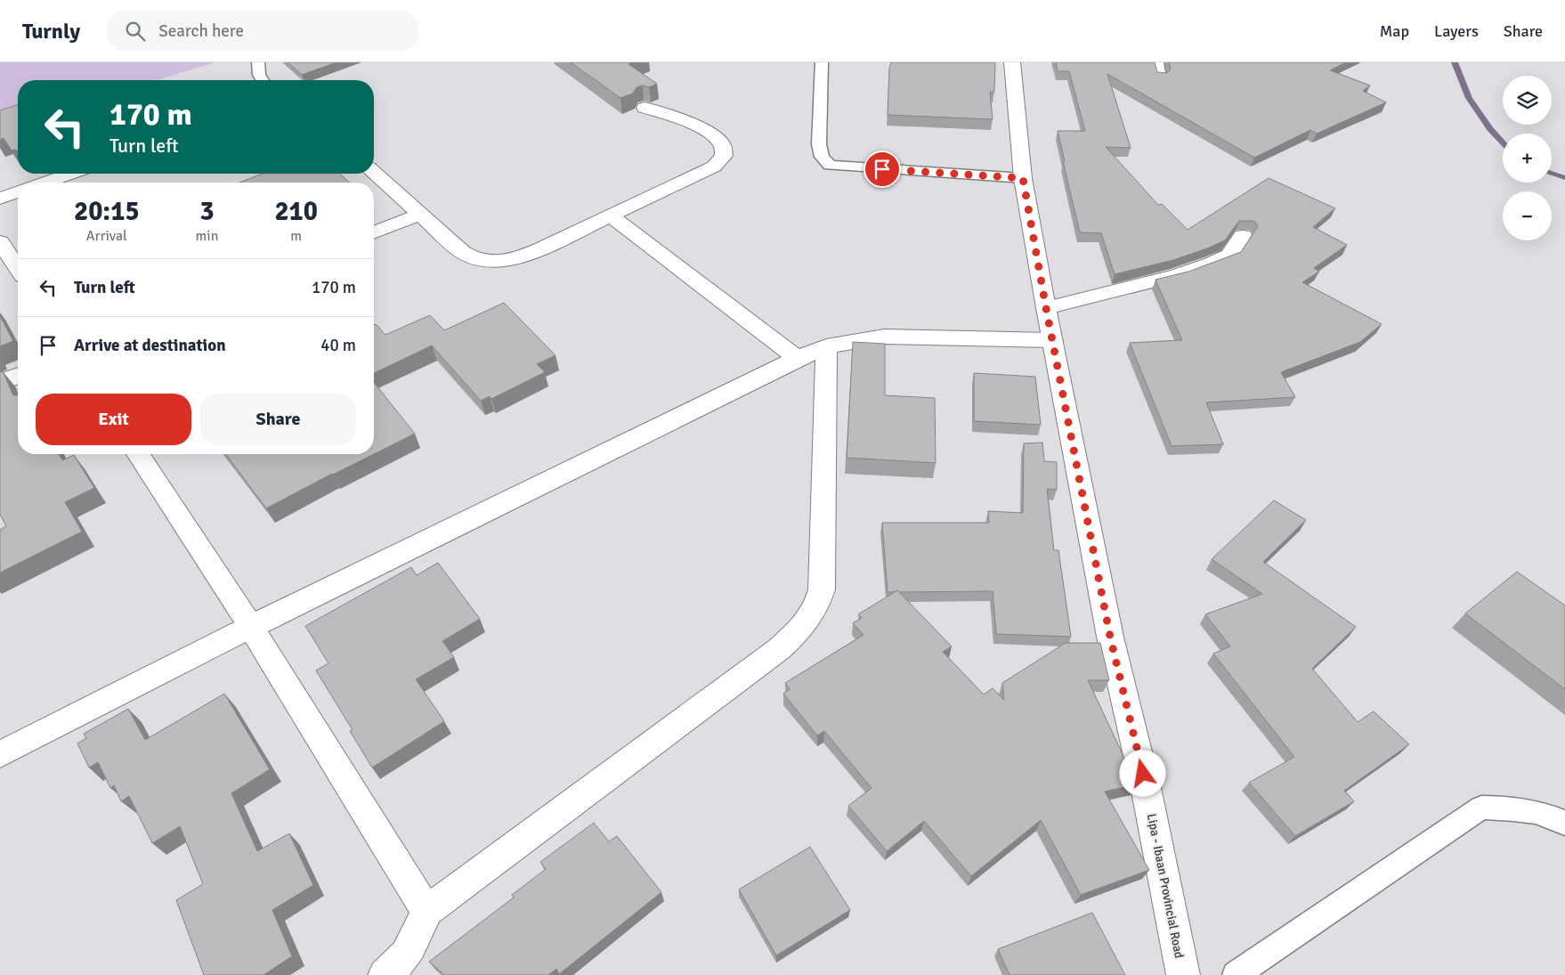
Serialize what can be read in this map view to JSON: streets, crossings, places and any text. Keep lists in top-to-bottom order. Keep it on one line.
{"streets":{"street":["Lipa - Ibaan Provincial Road"]},"page":{"header":"Turnly","search":"Search here","nav":["Map","Layers","Share"],"map_buttons":["+","−"],"turn":["170 m","Turn left"],"eta":["20:15","Arrival","3","min","210","m"],"list":[{"name":"Turn left","value":"170 m"},{"name":"Arrive at destination","value":"40 m"}],"buttons":["Exit","Share"]}}
